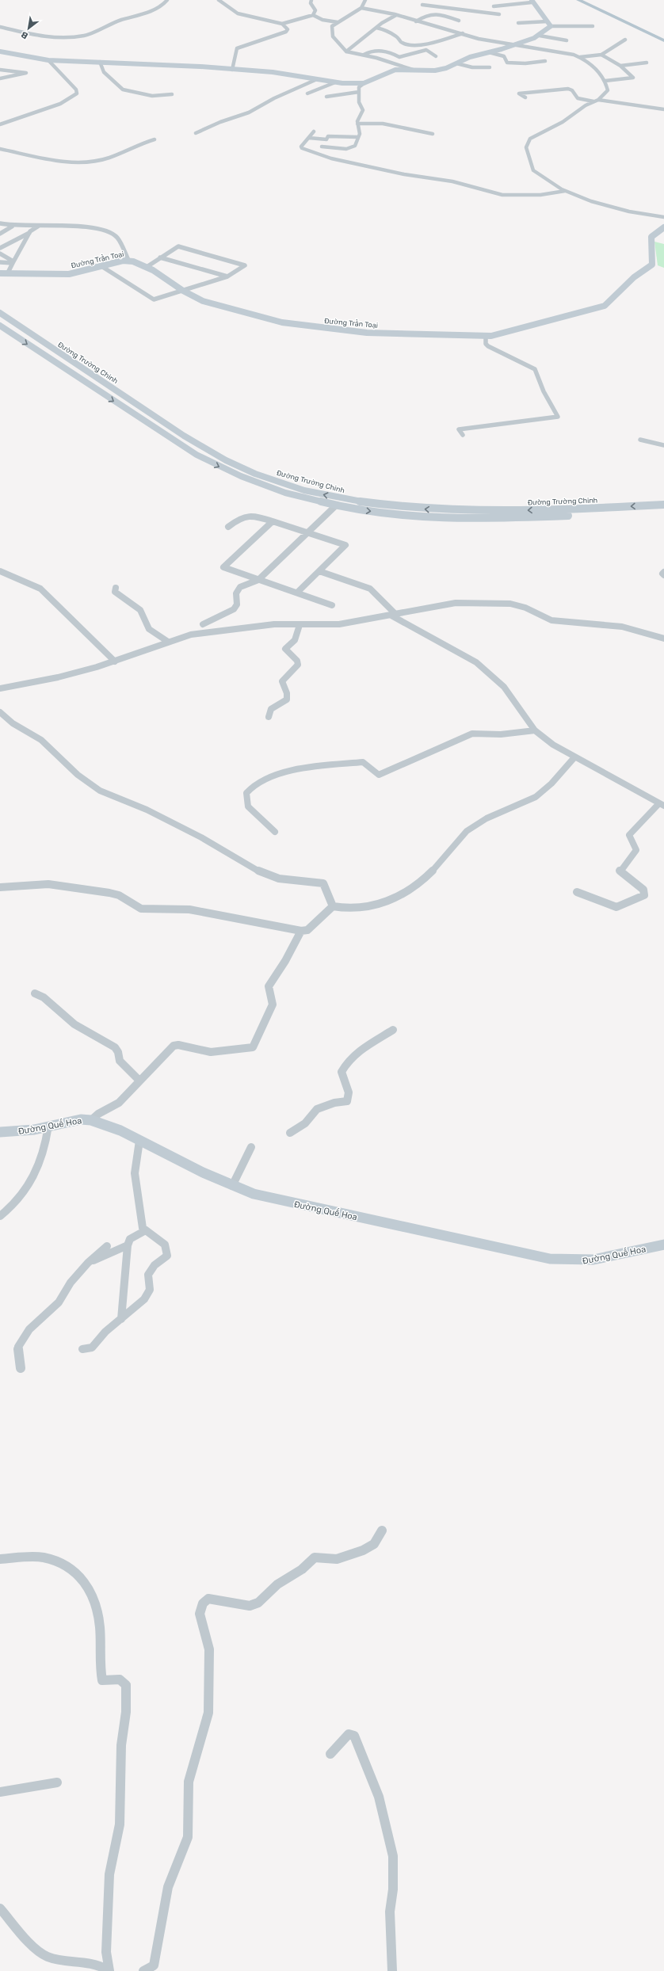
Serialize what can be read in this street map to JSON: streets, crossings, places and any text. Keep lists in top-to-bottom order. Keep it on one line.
{"streets":{"street":["Đường Trần Toại","Đường Trường Chinh","Đường Quế Hoa"]},"north":"bottom left"}
